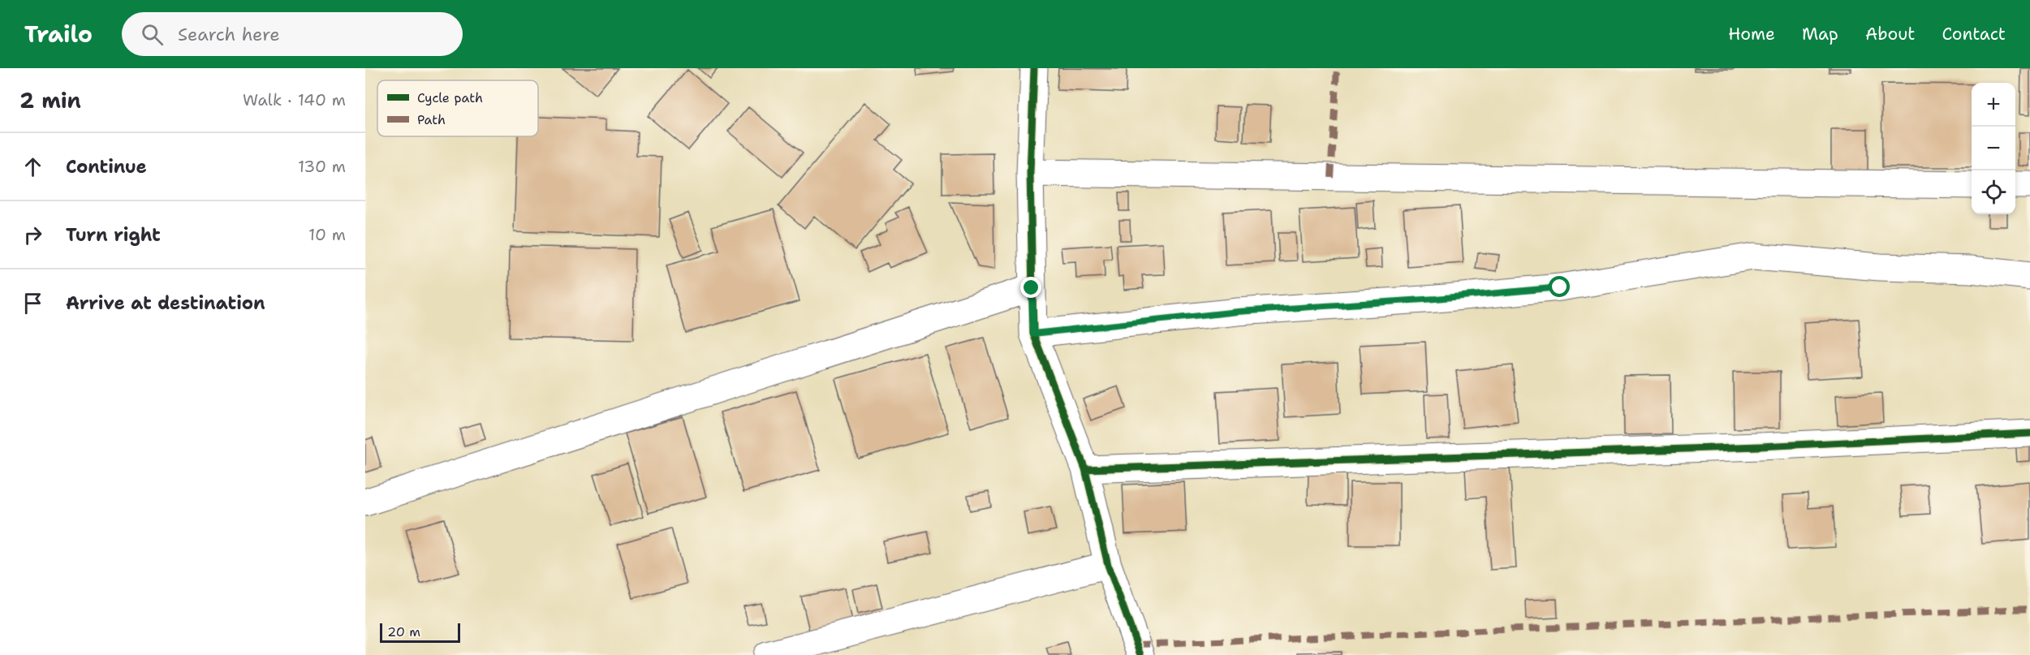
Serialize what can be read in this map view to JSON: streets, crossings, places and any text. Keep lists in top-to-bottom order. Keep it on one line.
{"legend":["Cycle path","Path"],"scale_bar":"20 m","page":{"header":"Trailo","search":"Search here","nav":["Home","Map","About","Contact"],"heading":["2 min","Walk · 140 m"],"map_buttons":["+","−"],"list":[["Continue","130 m"],["Turn right","10 m"],"Arrive at destination"],"scale":"20 m"}}
